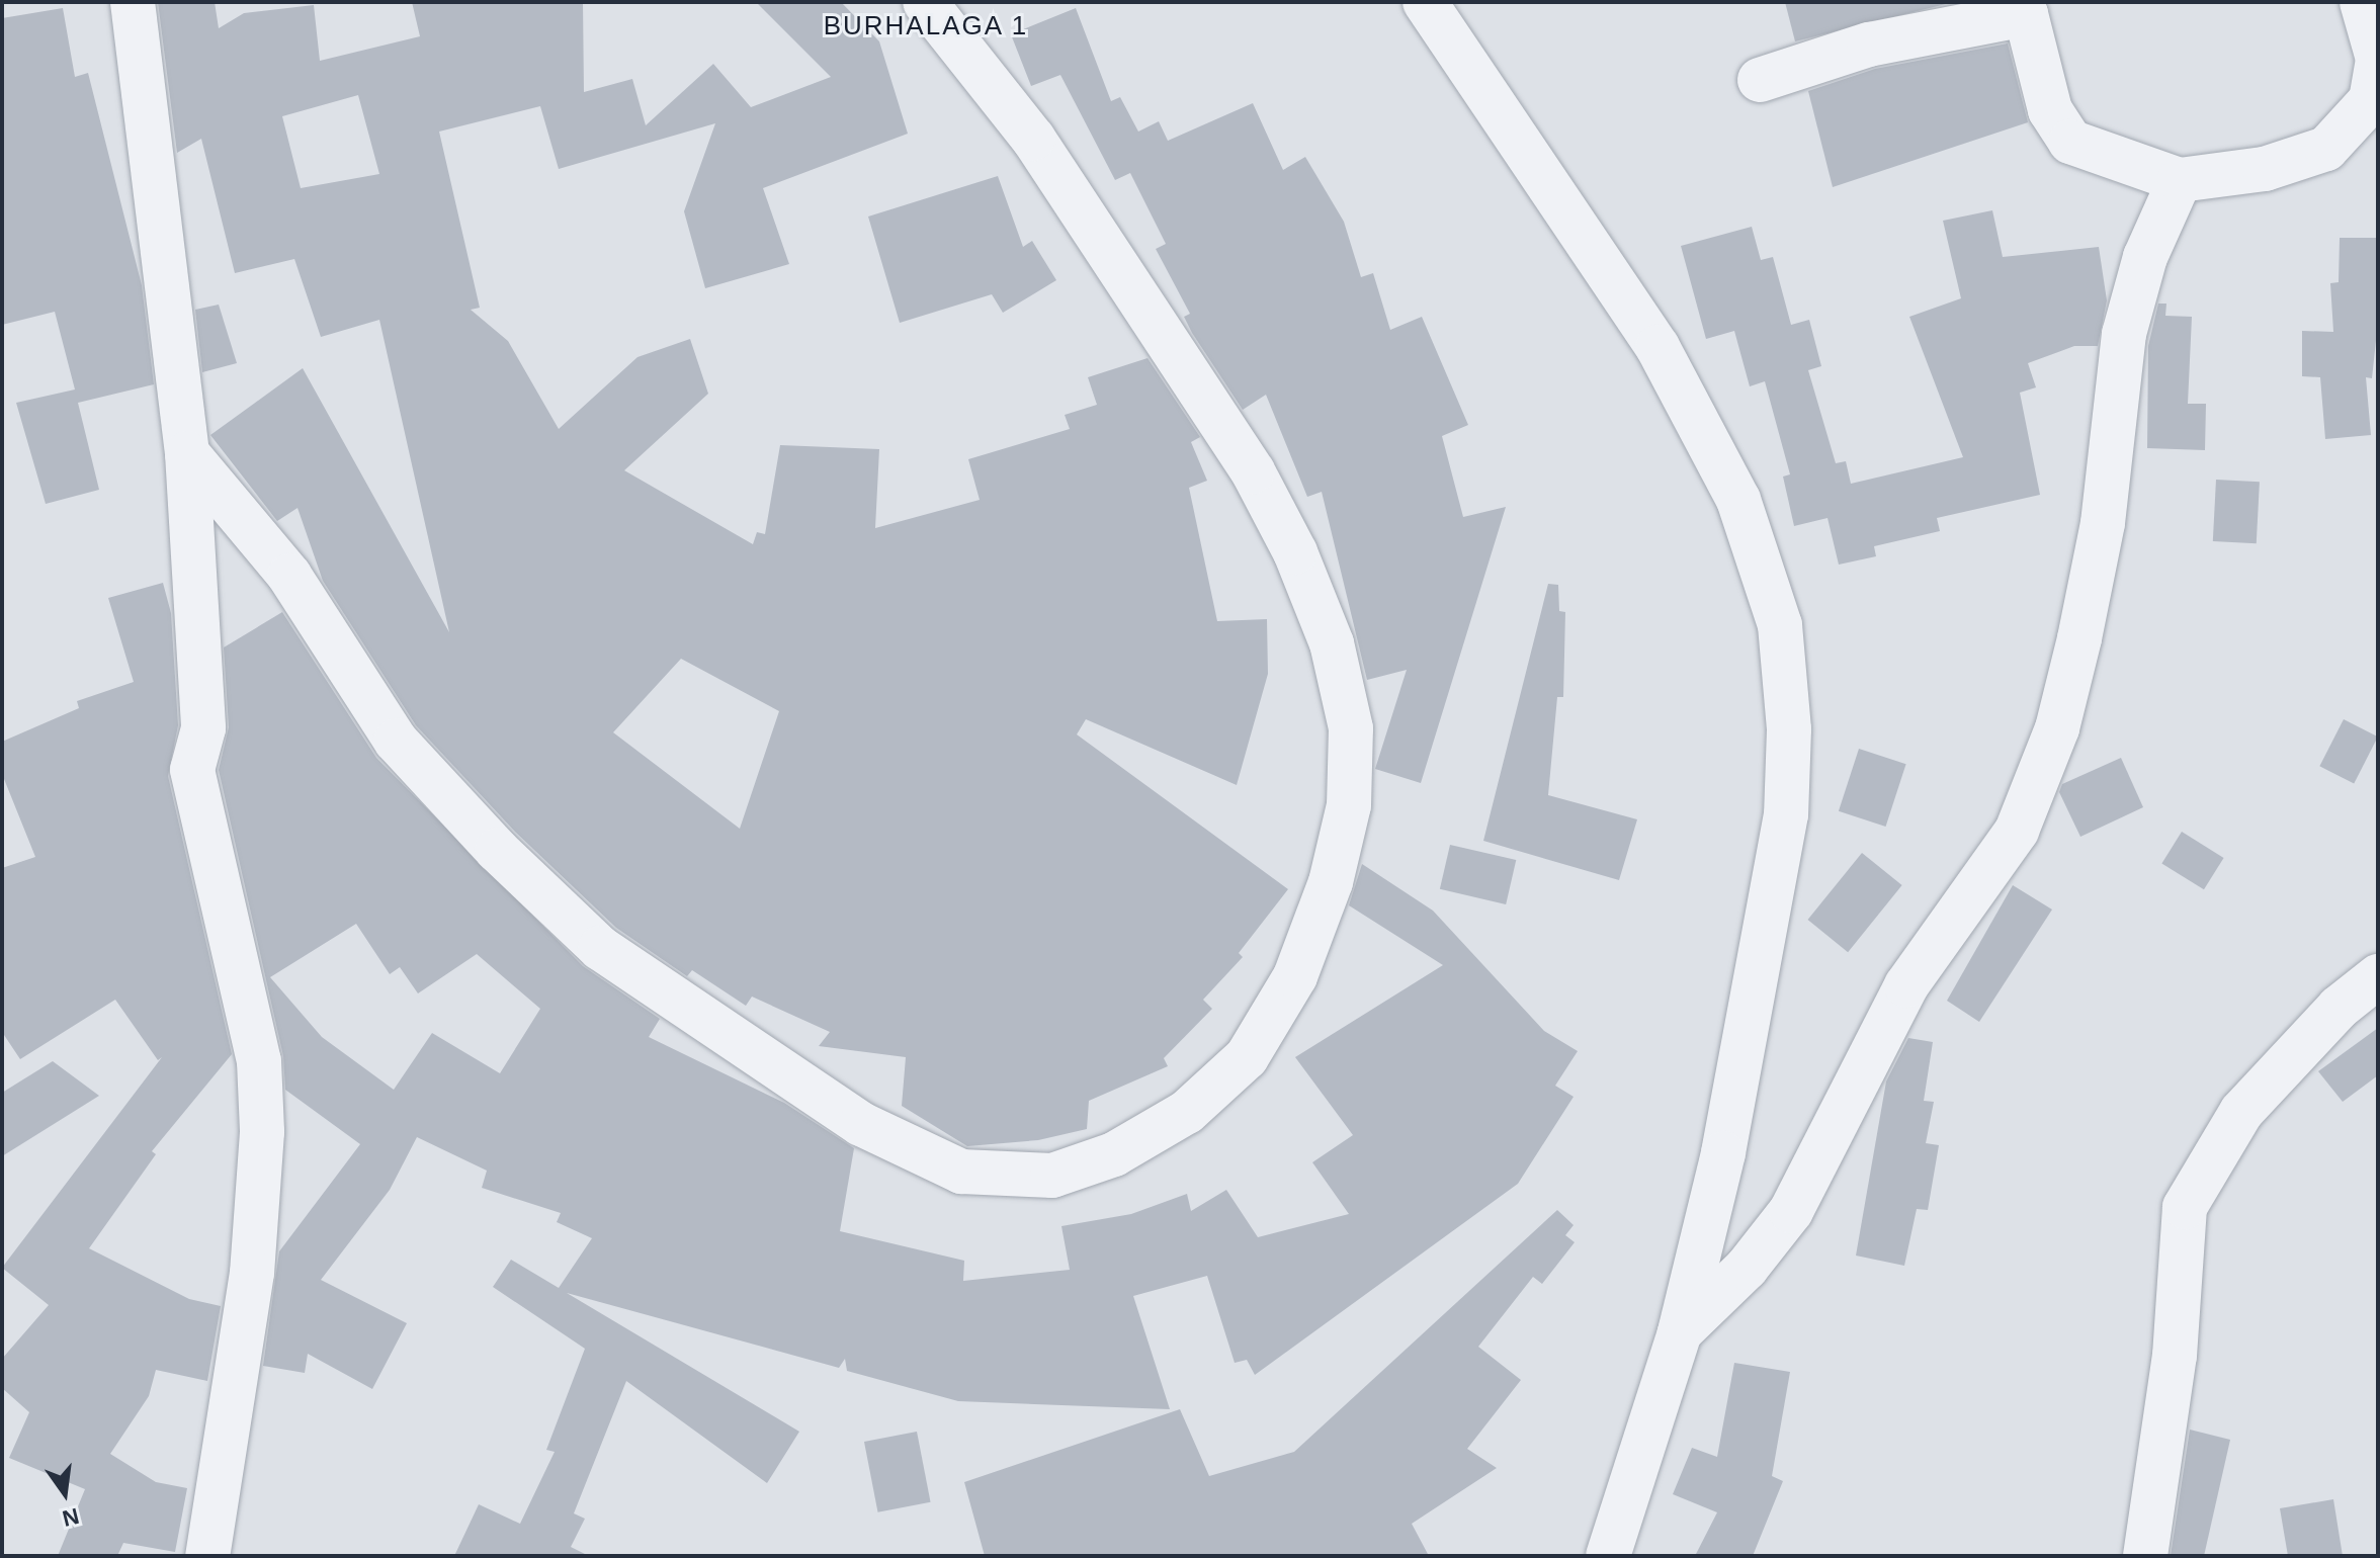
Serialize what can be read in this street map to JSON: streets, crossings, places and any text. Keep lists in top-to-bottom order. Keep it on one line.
{"districts":["BURHALAGA 1"],"north":"bottom"}
